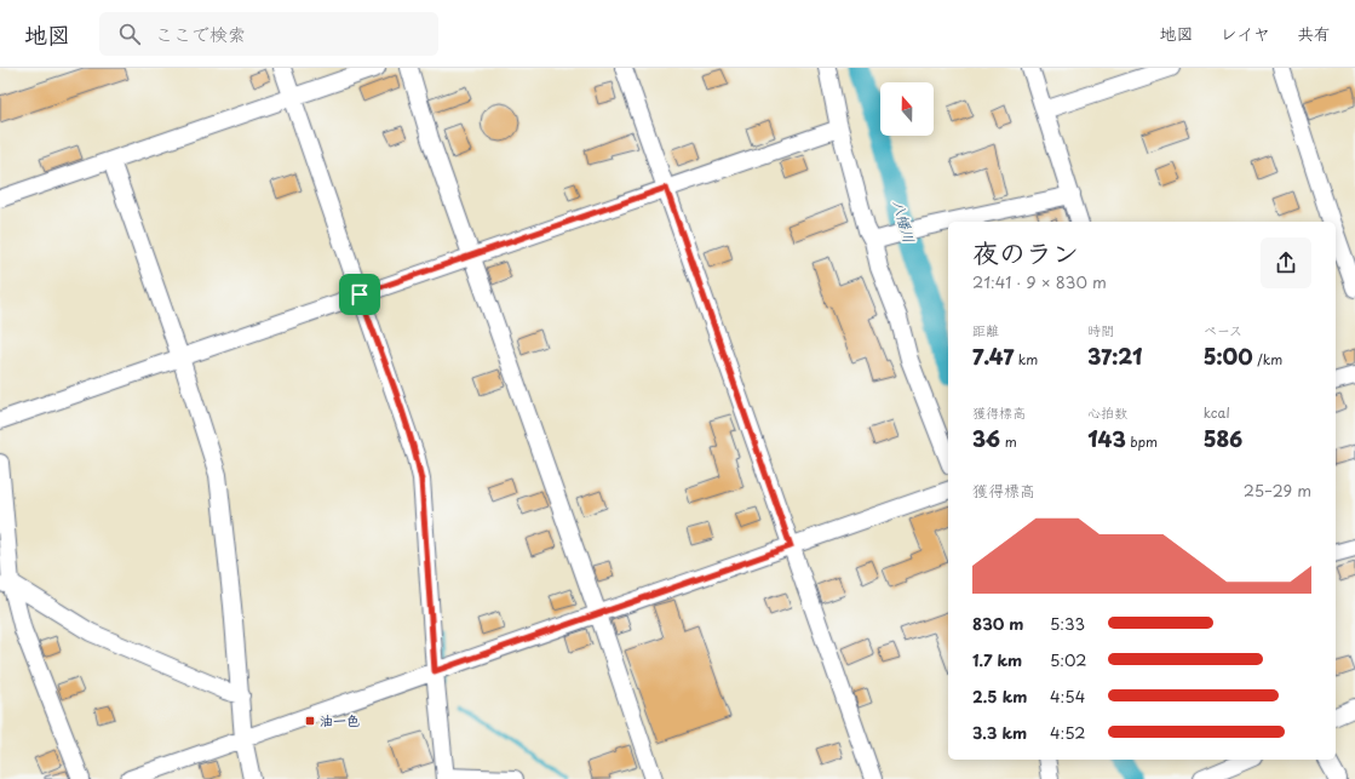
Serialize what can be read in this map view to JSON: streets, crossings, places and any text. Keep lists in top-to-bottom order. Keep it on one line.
{"water":["八幡川"],"places":{"transit":["油一色"]},"north":"top","page":{"header":"地図","search":"ここで検索","nav":["地図","レイヤ","共有"],"heading":["夜のラン","21:41 · 9 × 830 m"],"stats":[["距離","7.47 km"],["時間","37:21"],["ペース","5:00 /km"],["獲得標高","36 m"],["心拍数","143 bpm"],["kcal","586"]],"chart":["獲得標高","25–29 m"],"list":[{"name":"830 m","note":"5:33"},{"name":"1.7 km","note":"5:02"},{"name":"2.5 km","note":"4:54"},{"name":"3.3 km","note":"4:52"}]}}
